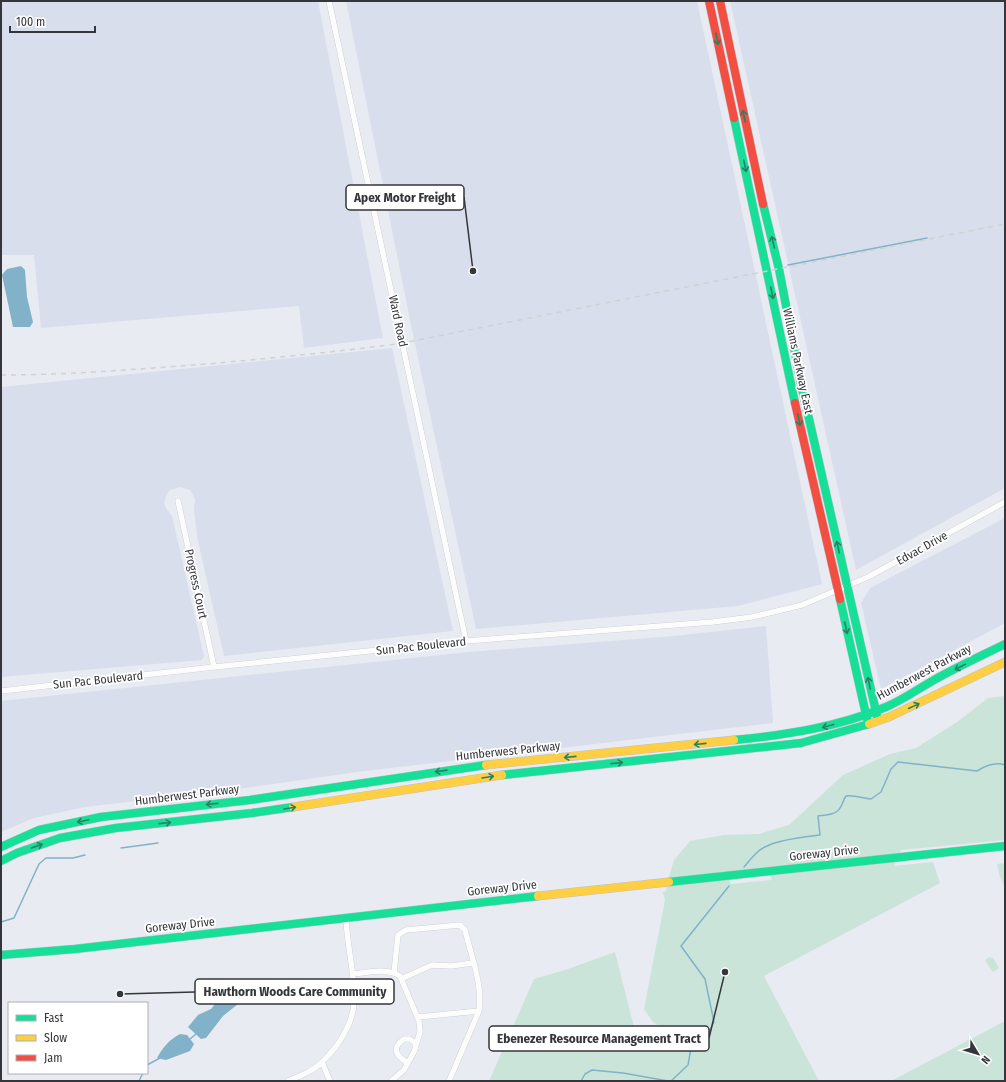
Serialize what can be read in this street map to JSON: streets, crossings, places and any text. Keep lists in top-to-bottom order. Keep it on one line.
{"streets":{"main road":["Williams Parkway East","Humberwest Parkway","Goreway Drive"],"street":["Ward Road","Edvac Drive","Progress Court","Sun Pac Boulevard"]},"crossings":[["Ward Road","Sun Pac Boulevard"],["Williams Parkway East","Edvac Drive"],["Williams Parkway East","Sun Pac Boulevard"],["Williams Parkway East","Humberwest Parkway"],["Edvac Drive","Sun Pac Boulevard"],["Progress Court","Sun Pac Boulevard"]],"places":["Apex Motor Freight","Ebenezer Resource Management Tract","Hawthorn Woods Care Community"],"legend":["Fast","Slow","Jam"],"scale_bar":"100 m","north":"bottom right"}
